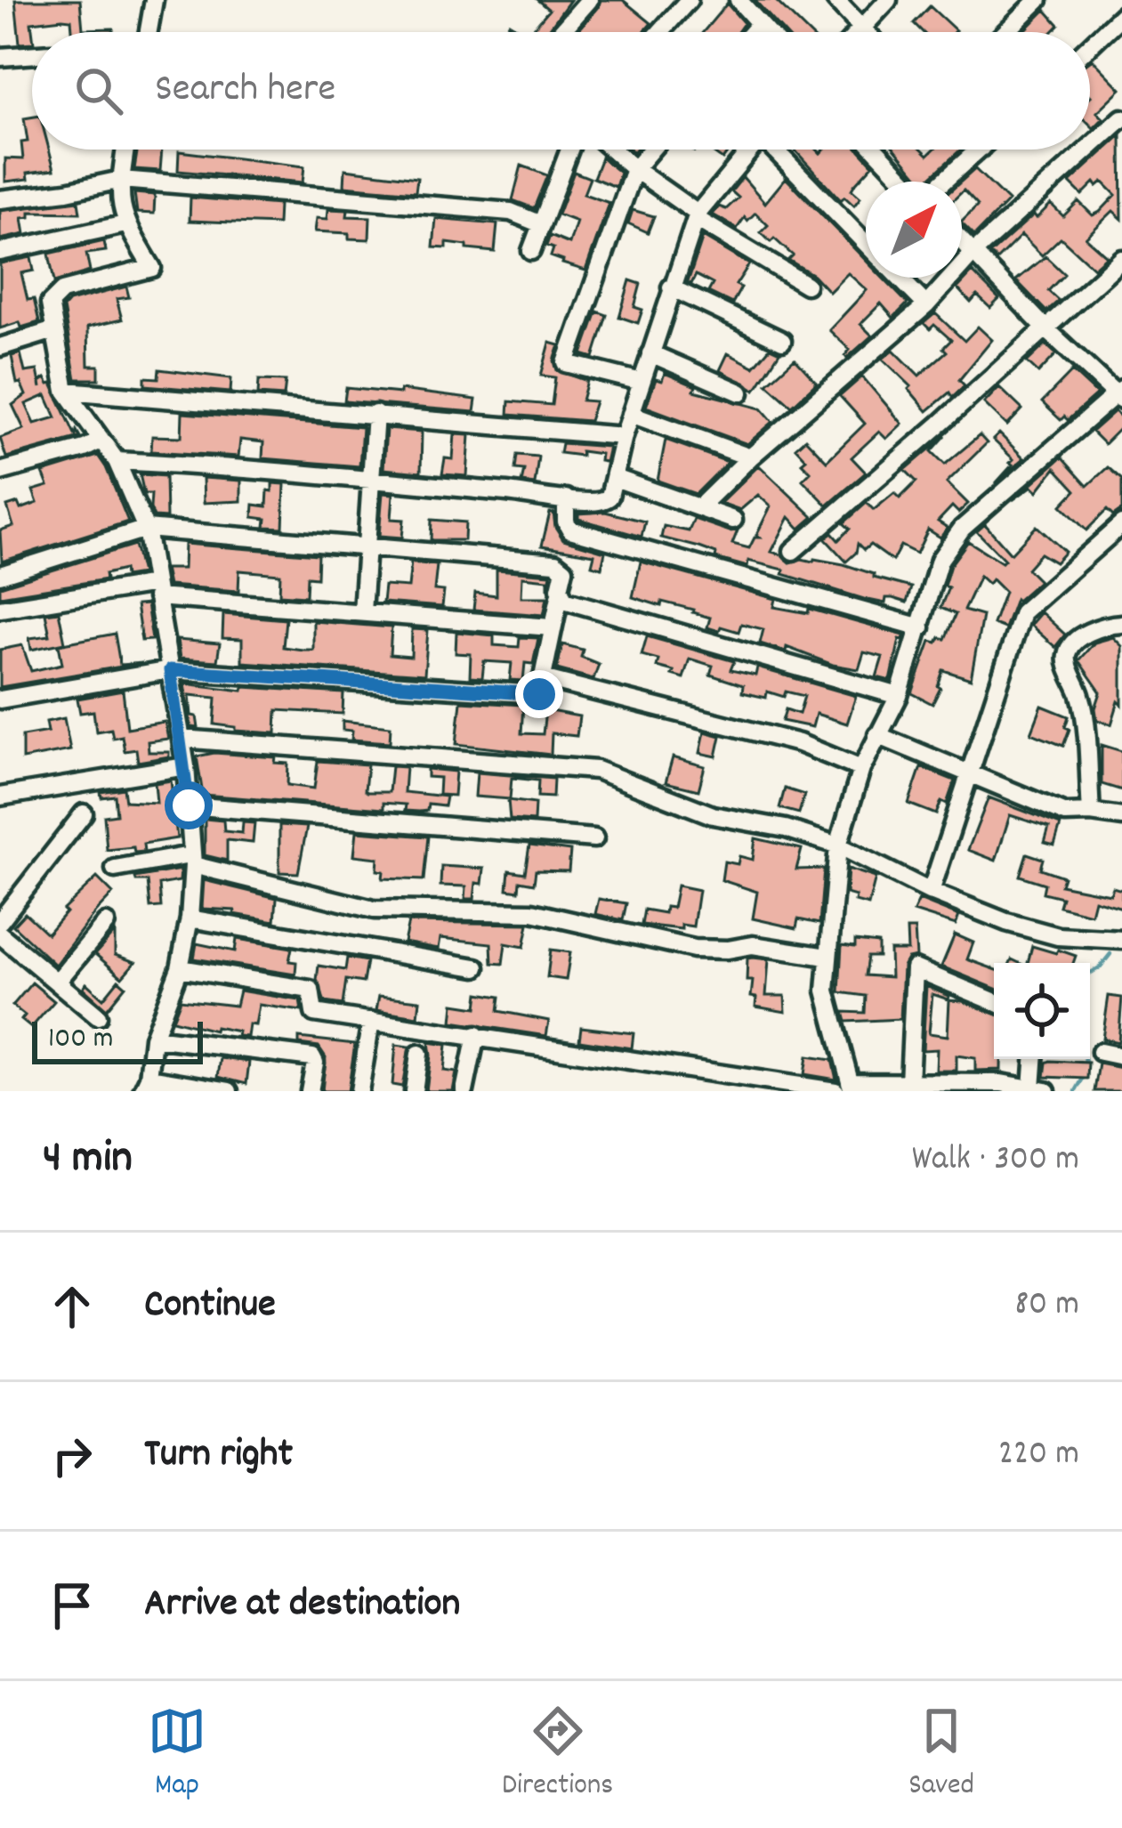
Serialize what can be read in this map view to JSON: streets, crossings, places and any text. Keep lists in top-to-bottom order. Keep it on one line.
{"scale_bar":"100 m","north":"top right","page":{"search":"Search here","scale":"100 m","heading":["4 min","Walk · 300 m"],"list":[["Continue","80 m"],["Turn right","220 m"],"Arrive at destination"],"nav":["Map","Directions","Saved"]}}
